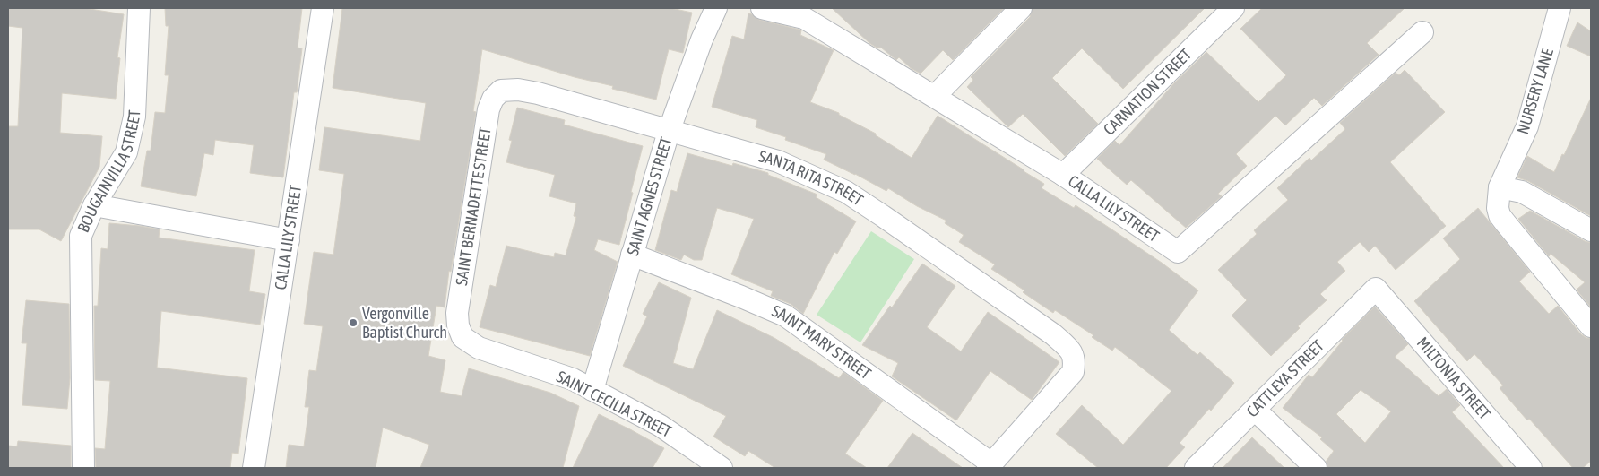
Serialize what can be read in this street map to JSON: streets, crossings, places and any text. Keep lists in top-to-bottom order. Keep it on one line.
{"streets":{"street":["CARNATION STREET","NURSERY LANE","BOUGAINVILLA STREET","SANTA RITA STREET","SAINT AGNES STREET","SAINT BERNADETTE STREET","CALLA LILY STREET","SAINT MARY STREET","CATTLEYA STREET","MILTONIA STREET","SAINT CECILIA STREET"]},"crossings":[["CARNATION STREET","CALLA LILY STREET"],["SANTA RITA STREET","SAINT AGNES STREET"],["SANTA RITA STREET","SAINT BERNADETTE STREET"],["SANTA RITA STREET","SAINT MARY STREET"],["SAINT AGNES STREET","SAINT MARY STREET"],["SAINT AGNES STREET","SAINT CECILIA STREET"],["SAINT BERNADETTE STREET","SAINT CECILIA STREET"],["CATTLEYA STREET","MILTONIA STREET"]],"places":["Vergonville Baptist Church"]}
